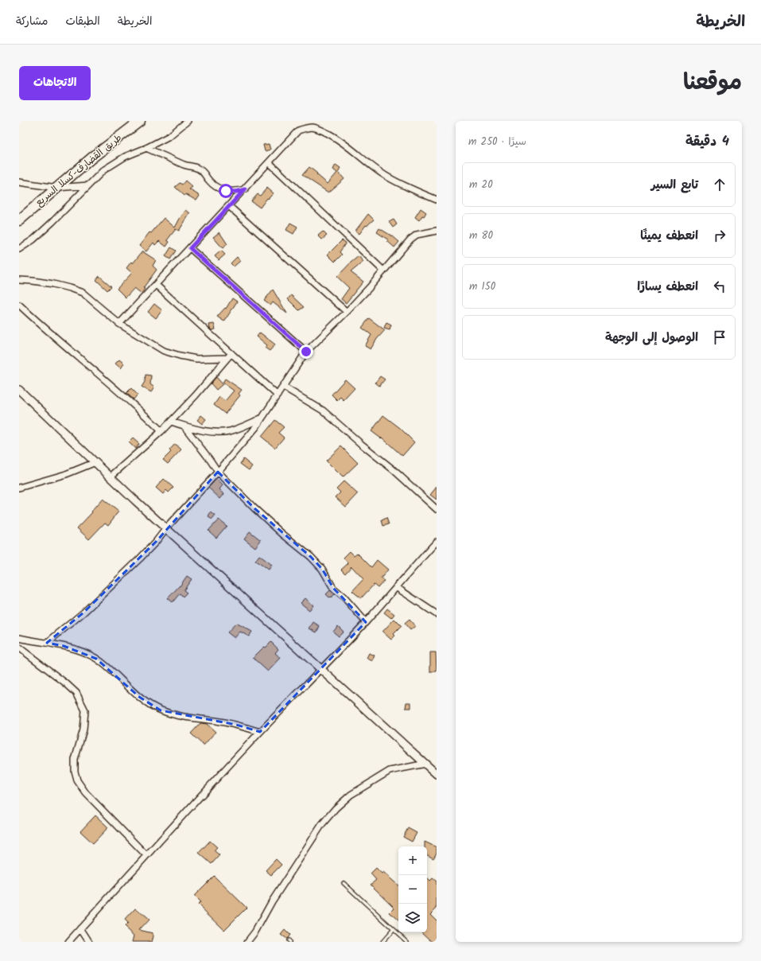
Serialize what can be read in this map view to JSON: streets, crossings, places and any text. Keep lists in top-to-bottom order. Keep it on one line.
{"streets":{"highway":["طريق القضارف-كسلا السريع"]},"page":{"header":"الخريطة","nav":["الخريطة","الطبقات","مشاركة"],"title":"موقعنا","buttons":"الاتجاهات","heading":["4 دقيقة","سيرًا · 250 m"],"list":[["تابع السير","20 m"],["انعطف يمينًا","80 m"],["انعطف يسارًا","150 m"],"الوصول إلى الوجهة"],"map_buttons":["+","−"]}}
